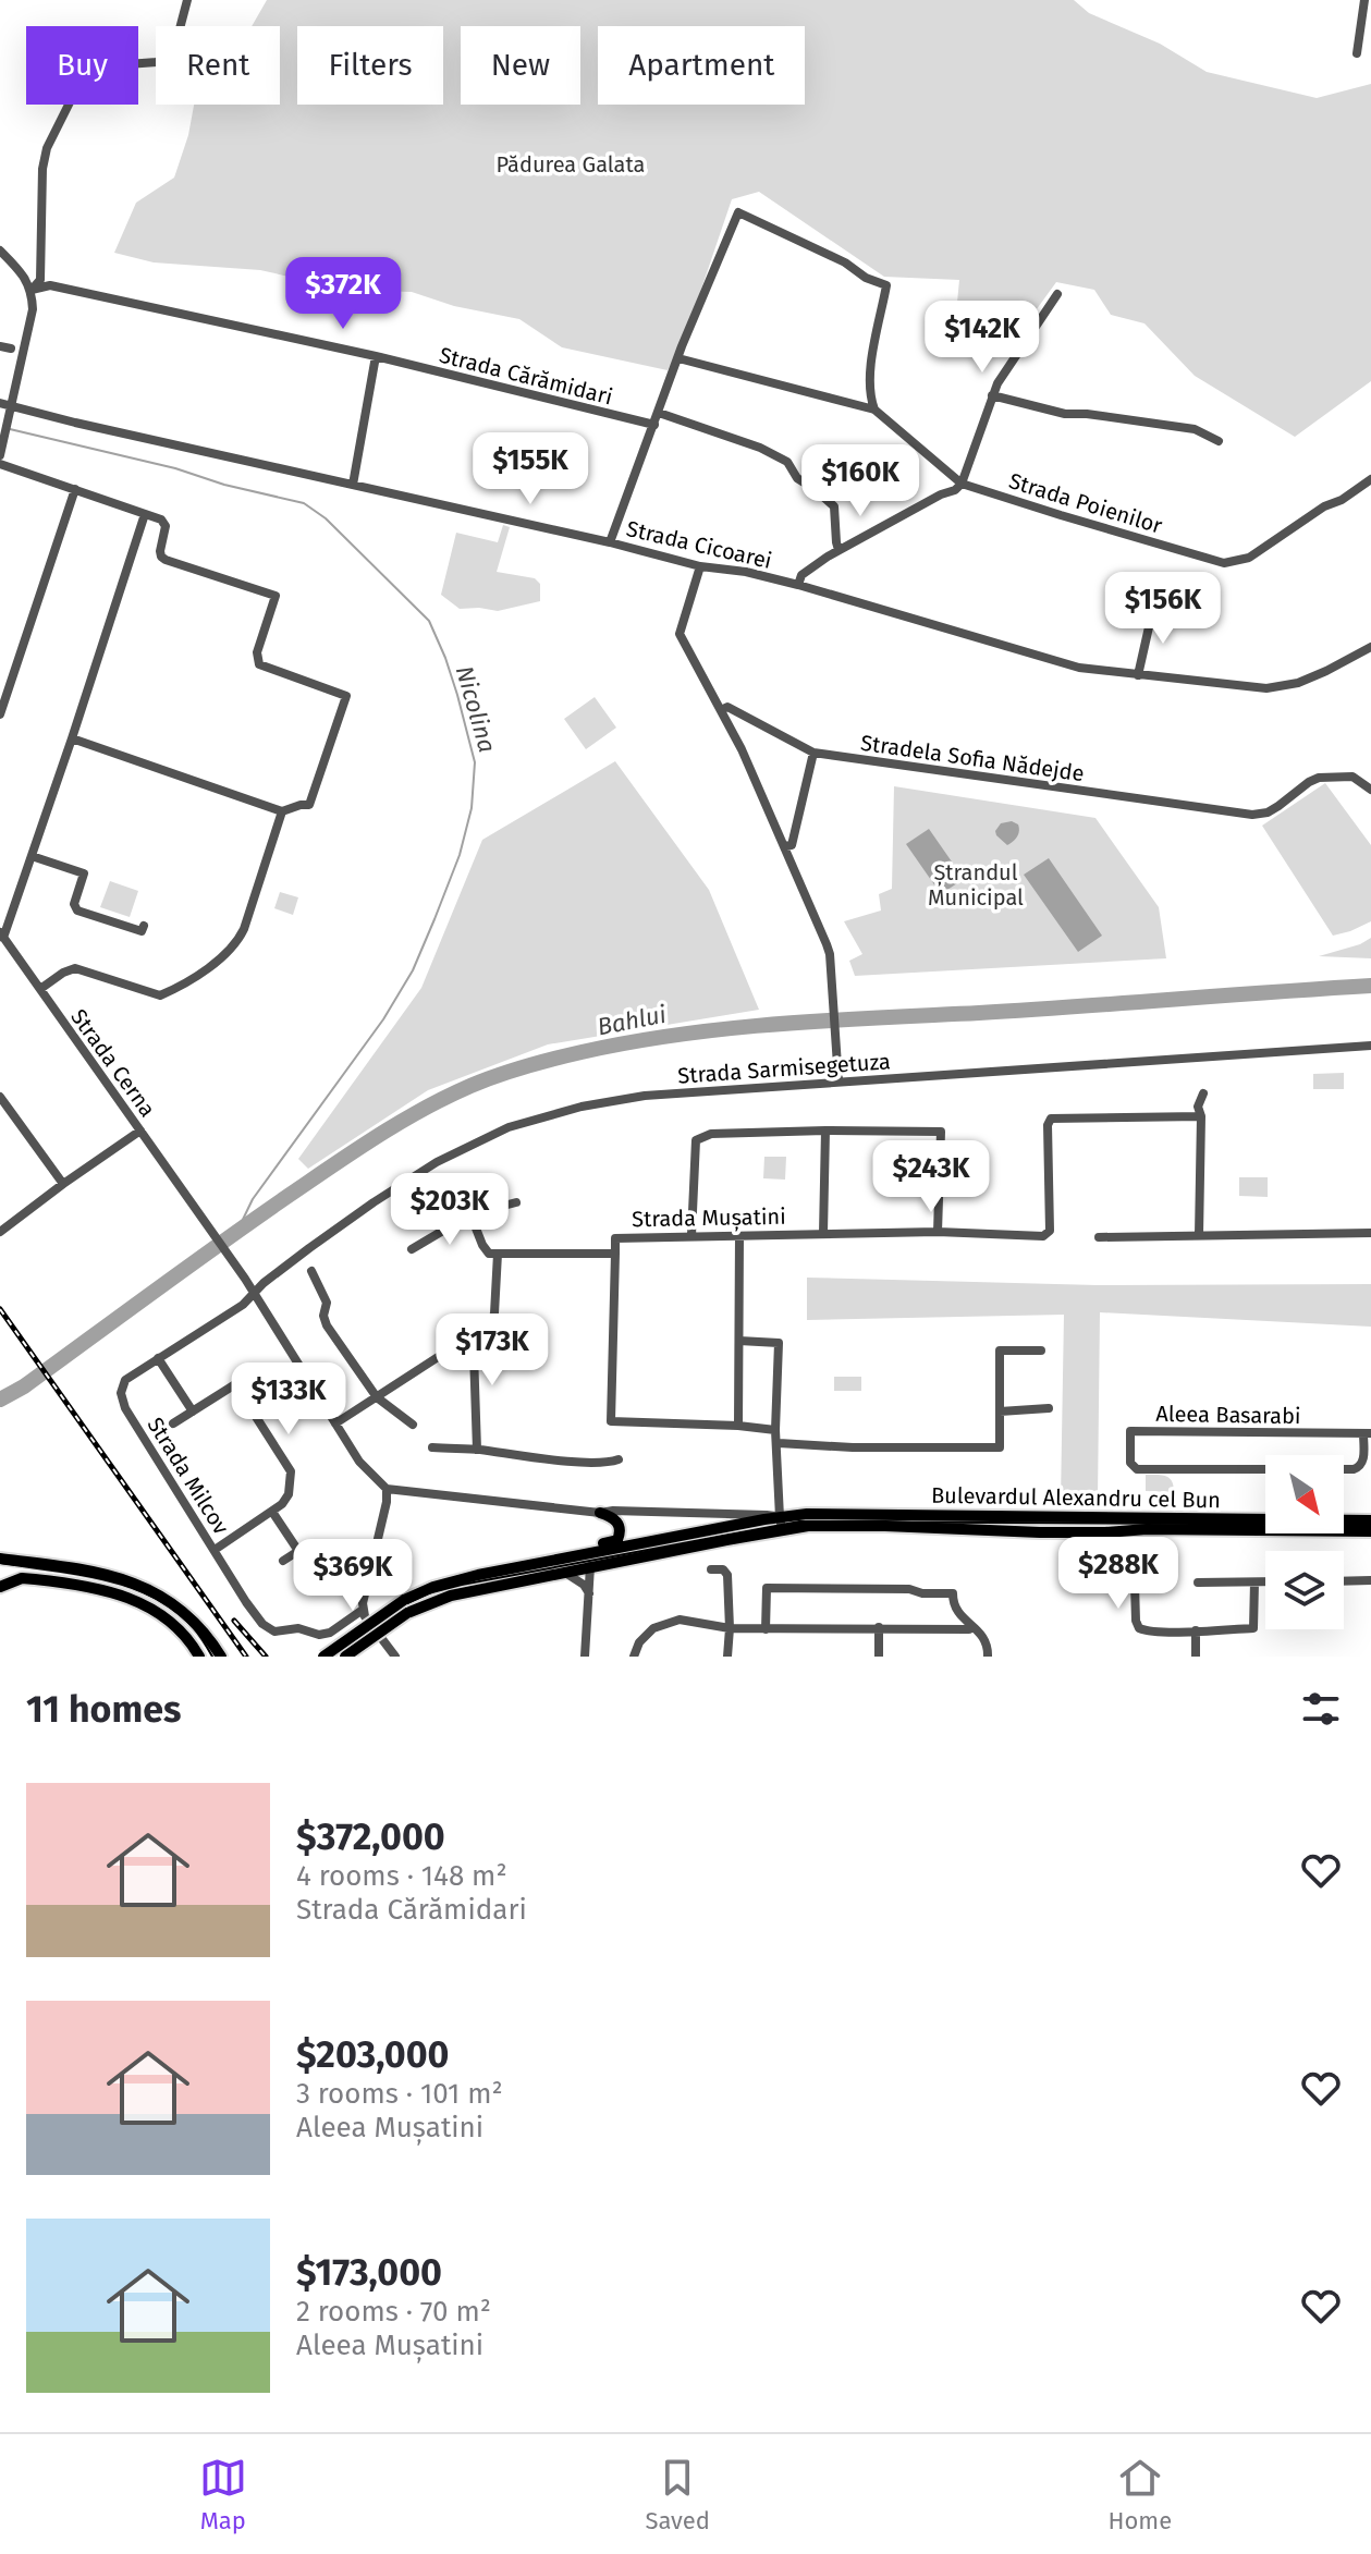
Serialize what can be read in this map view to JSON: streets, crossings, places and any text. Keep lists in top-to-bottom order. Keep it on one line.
{"streets":{"main road":["Bulevardul Alexandru cel Bun"],"street":["Strada Cărămidari","Strada Poienilor","Strada Cicoarei","Stradela Sofia Nădejde","Strada Cerna","Strada Sarmisegetuza","Strada Mușatini","Aleea Basarabi","Strada Milcov"]},"crossings":[["Strada Cerna","Strada Sarmisegetuza"],["Strada Cerna","Strada Milcov"],["Strada Sarmisegetuza","Strada Milcov"]],"water":["Nicolina","Bahlui"],"parks":["Pădurea Galata","Ștrandul Municipal"],"north":"bottom right","page":{"chip":["Buy","Rent","Filters","New","Apartment"],"price":["$372K","$142K","$155K","$160K","$156K","$243K","$203K","$173K","$133K","$288K","$369K"],"heading":"11 homes","list":[{"name":"$372,000","note":"4 rooms · 148 m² · Strada Cărămidari"},{"name":"$203,000","note":"3 rooms · 101 m² · Aleea Mușatini"},{"name":"$173,000","note":"2 rooms · 70 m² · Aleea Mușatini"}],"tabs":["Map","Saved","Home"]}}
